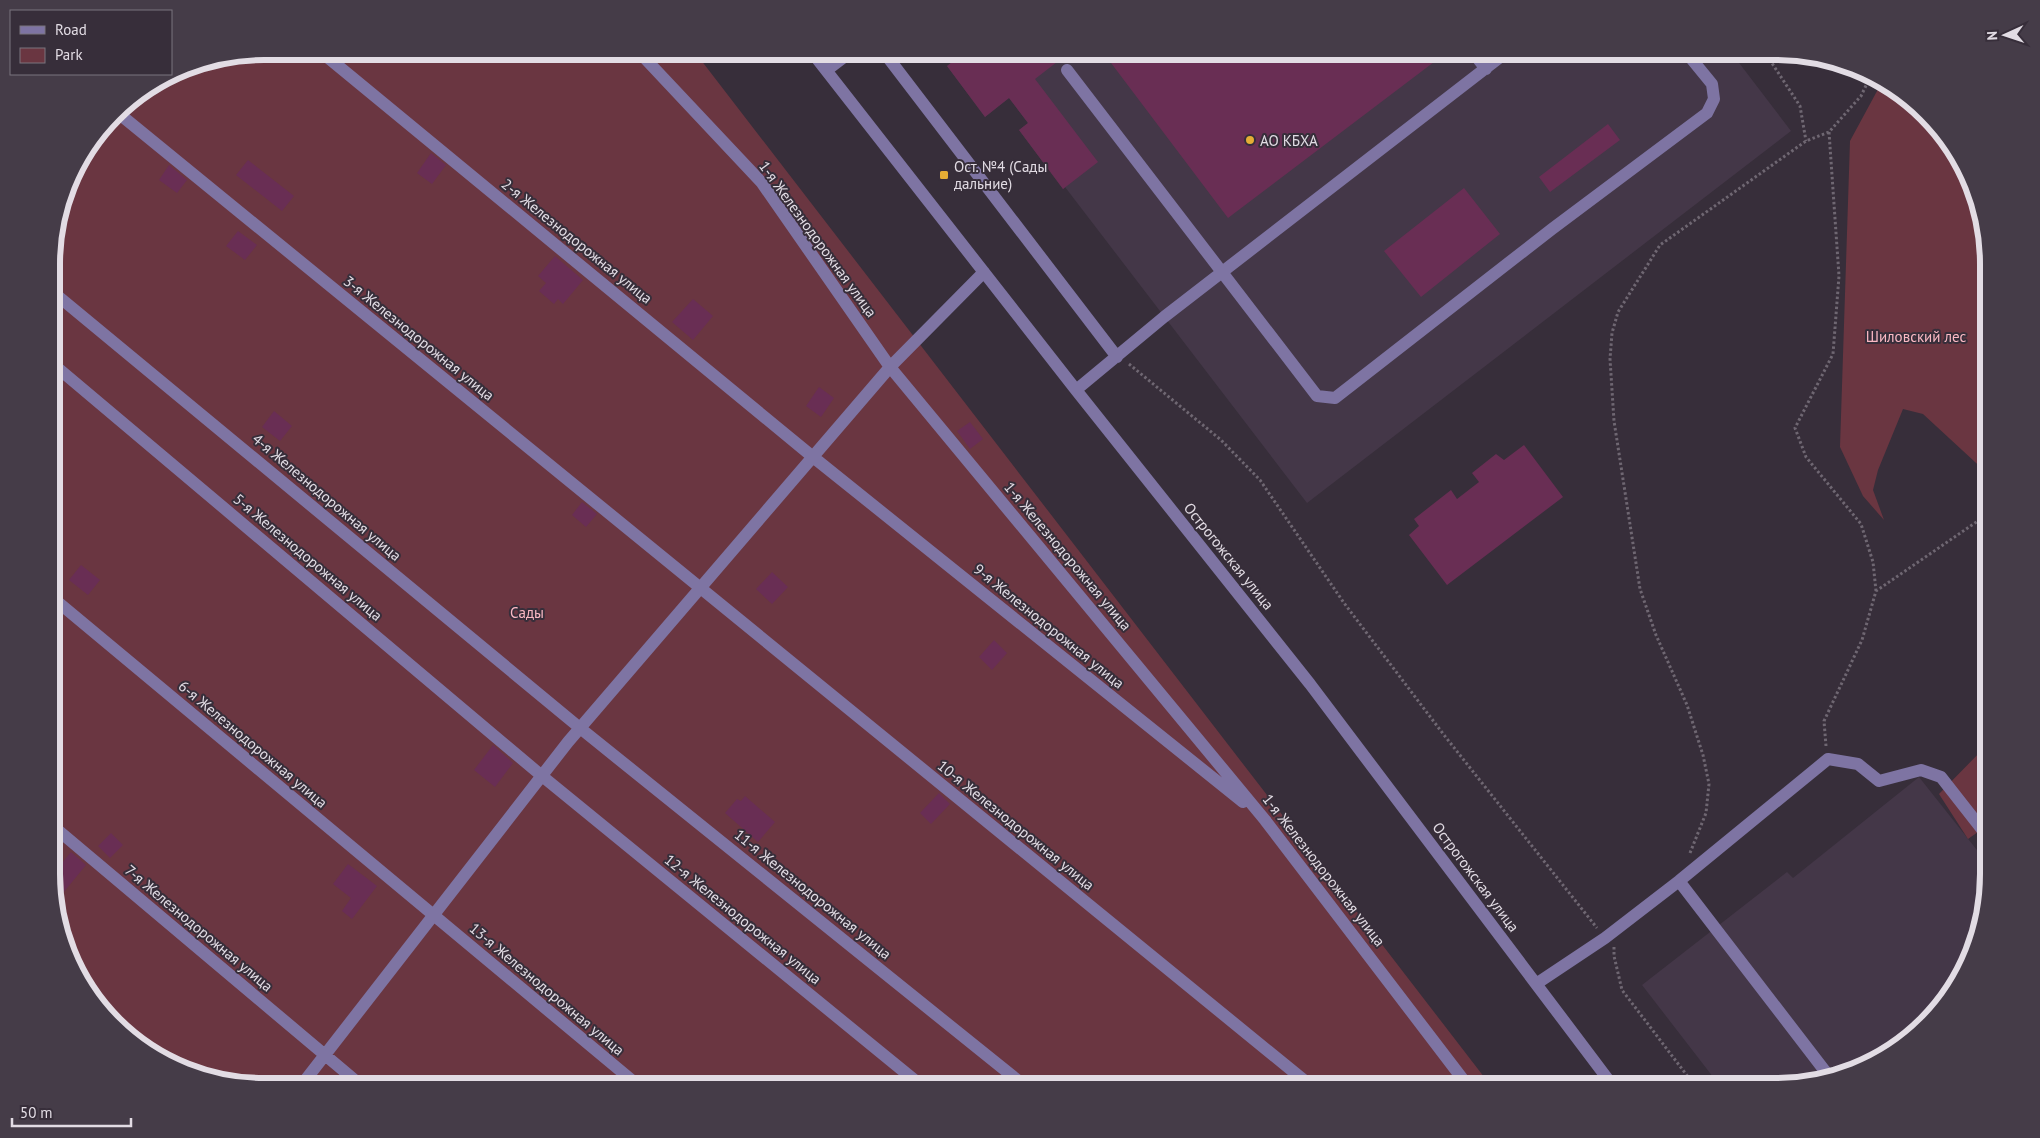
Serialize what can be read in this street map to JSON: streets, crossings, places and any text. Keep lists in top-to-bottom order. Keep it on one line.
{"streets":{"street":["1-я Железнодорожная улица","2-я Железнодорожная улица","3-я Железнодорожная улица","4-я Железнодорожная улица","Острогожская улица","5-я Железнодорожная улица","9-я Железнодорожная улица","6-я Железнодорожная улица","10-я Железнодорожная улица","11-я Железнодорожная улица","12-я Железнодорожная улица","7-я Железнодорожная улица","13-я Железнодорожная улица"]},"crossings":[["1-я Железнодорожная улица","9-я Железнодорожная улица"],["2-я Железнодорожная улица","9-я Железнодорожная улица"],["3-я Железнодорожная улица","10-я Железнодорожная улица"],["4-я Железнодорожная улица","11-я Железнодорожная улица"],["5-я Железнодорожная улица","12-я Железнодорожная улица"],["6-я Железнодорожная улица","13-я Железнодорожная улица"]],"parks":["Шиловский лес","Сады"],"places":{"other":["АО КБХА"],"transit":["Ост. №4 (Сады дальние)"]},"legend":["Road","Park"],"scale_bar":"50 m","north":"left"}
